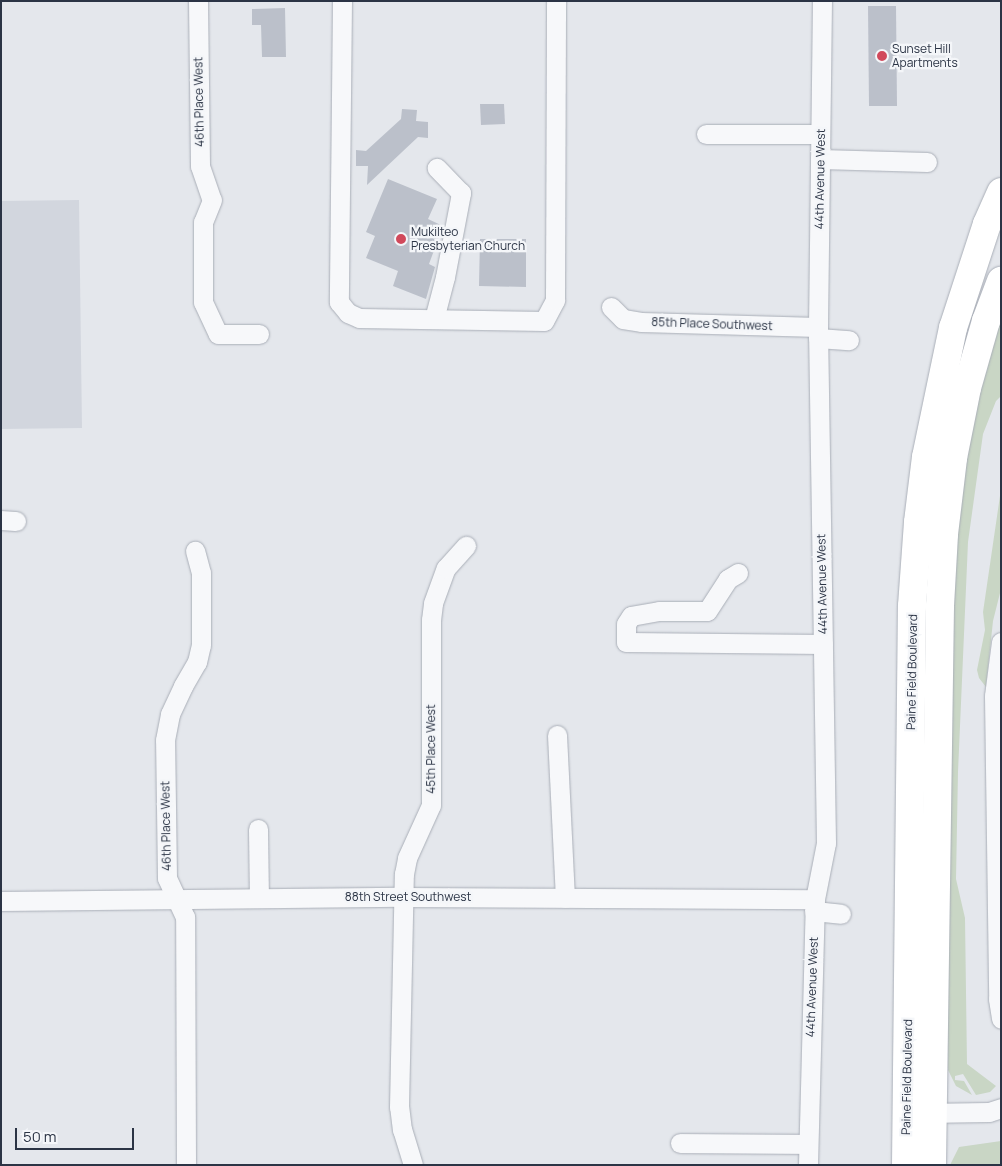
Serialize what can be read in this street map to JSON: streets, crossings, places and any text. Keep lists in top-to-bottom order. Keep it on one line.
{"streets":{"highway":["Paine Field Boulevard"],"street":["46th Place West","44th Avenue West","85th Place Southwest","45th Place West","88th Street Southwest"]},"crossings":[["46th Place West","88th Street Southwest"],["44th Avenue West","85th Place Southwest"],["44th Avenue West","88th Street Southwest"],["45th Place West","88th Street Southwest"]],"places":["Sunset Hill Apartments","Mukilteo Presbyterian Church"],"scale_bar":"50 m"}
